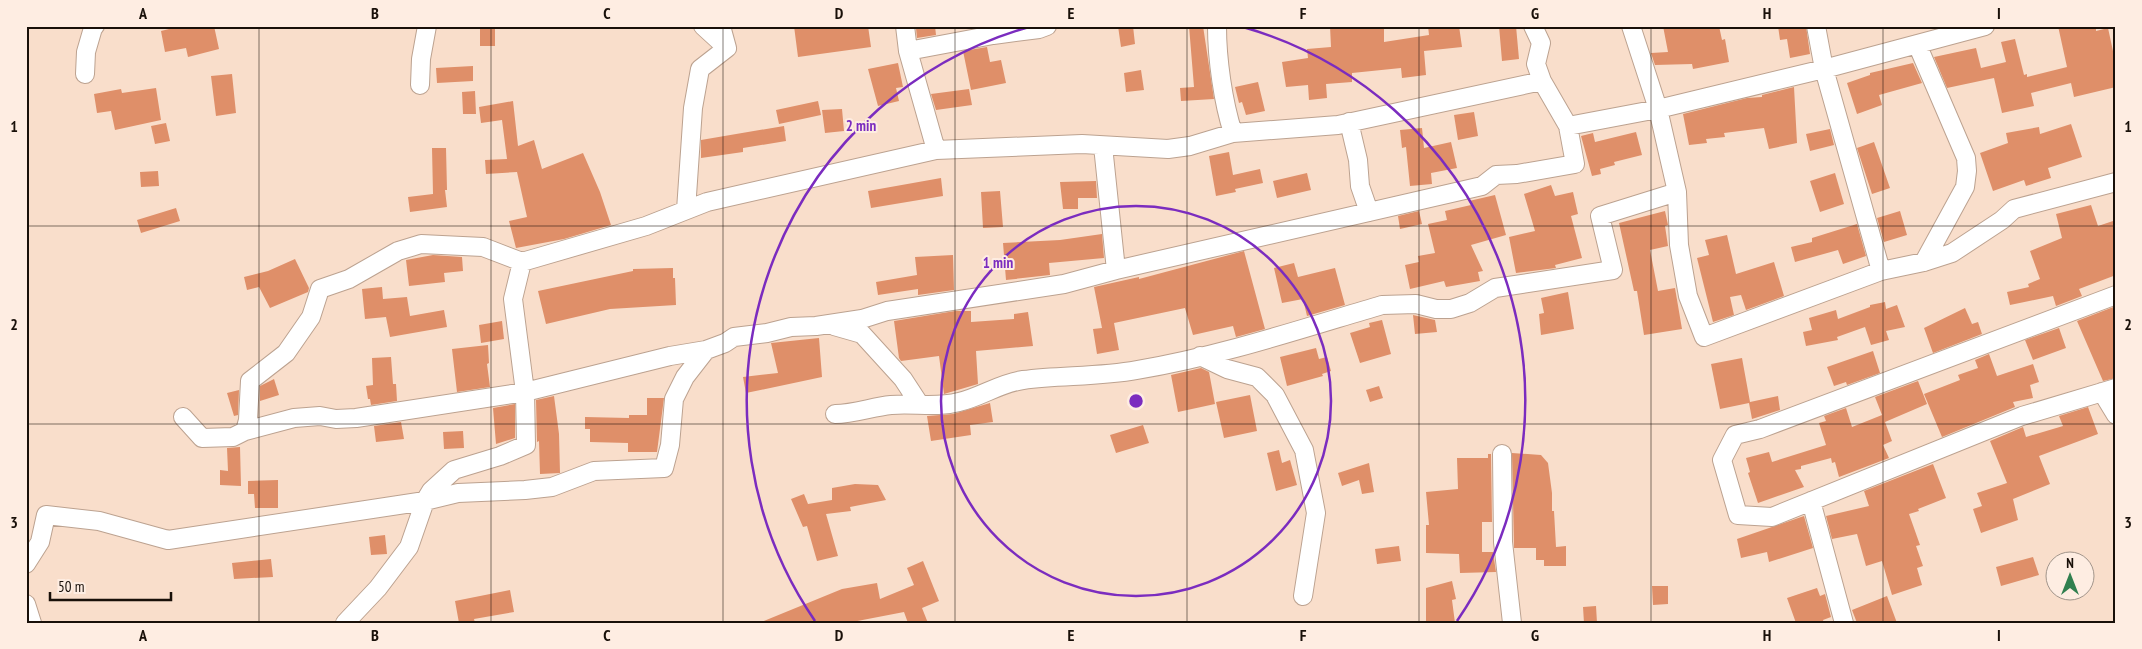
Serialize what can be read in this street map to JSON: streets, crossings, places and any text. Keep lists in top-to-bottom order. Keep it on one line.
{"scale_bar":"50 m","north":"top","grid":{"columns":["A","B","C","D","E","F","G","H","I"],"rows":["1","2","3"]},"rings":["2 min","1 min"]}
